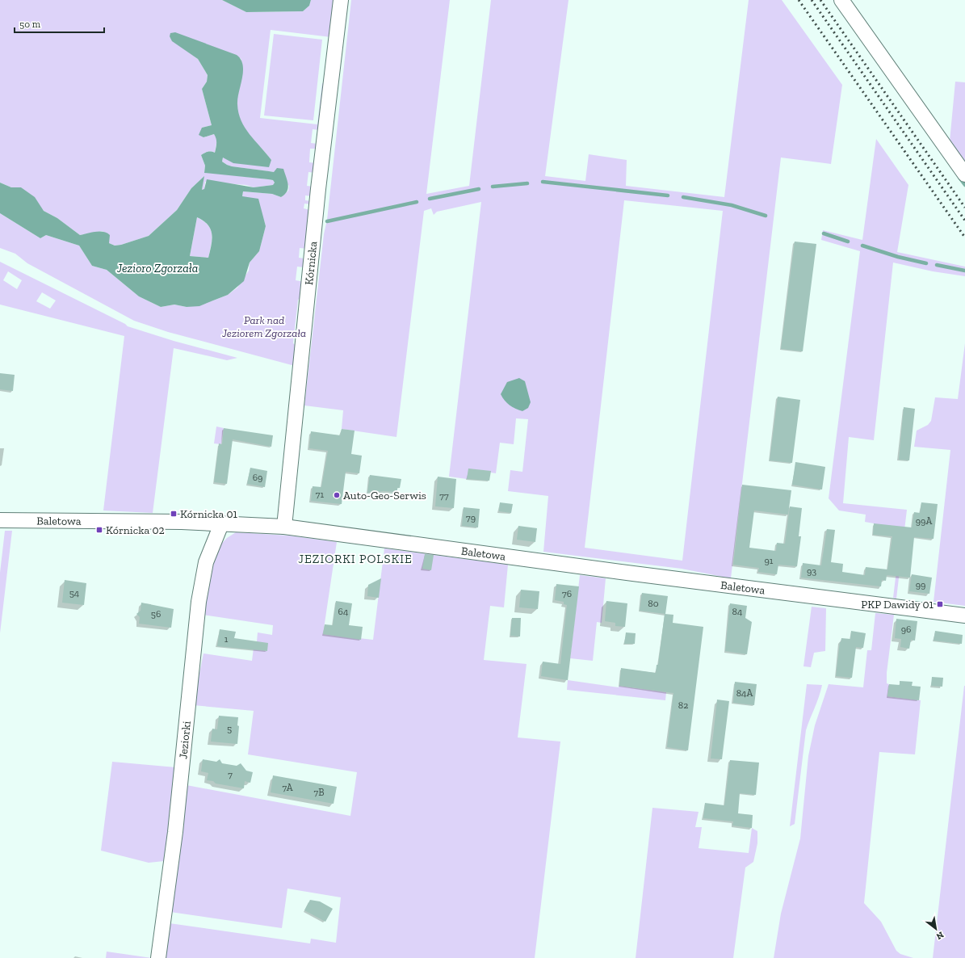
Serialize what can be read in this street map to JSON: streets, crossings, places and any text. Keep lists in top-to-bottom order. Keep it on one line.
{"streets":{"street":["Kórnicka","Baletowa","Jeziorki"]},"crossings":[["Kórnicka","Baletowa"],["Baletowa","Jeziorki"]],"districts":["JEZIORKI POLSKIE"],"water":["Jezioro Zgorzała"],"parks":["Park nad Jeziorem Zgorzała"],"places":{"other":["Auto-Geo-Serwis"],"transit":["Kórnicka 01","Kórnicka 02","PKP Dawidy 01"]},"house_numbers":["69","71","77","79","99A","91","93","99","54","76","80","64","84","56","96","1","84A","82","5","7","7A","7B"],"scale_bar":"50 m","north":"bottom right"}
